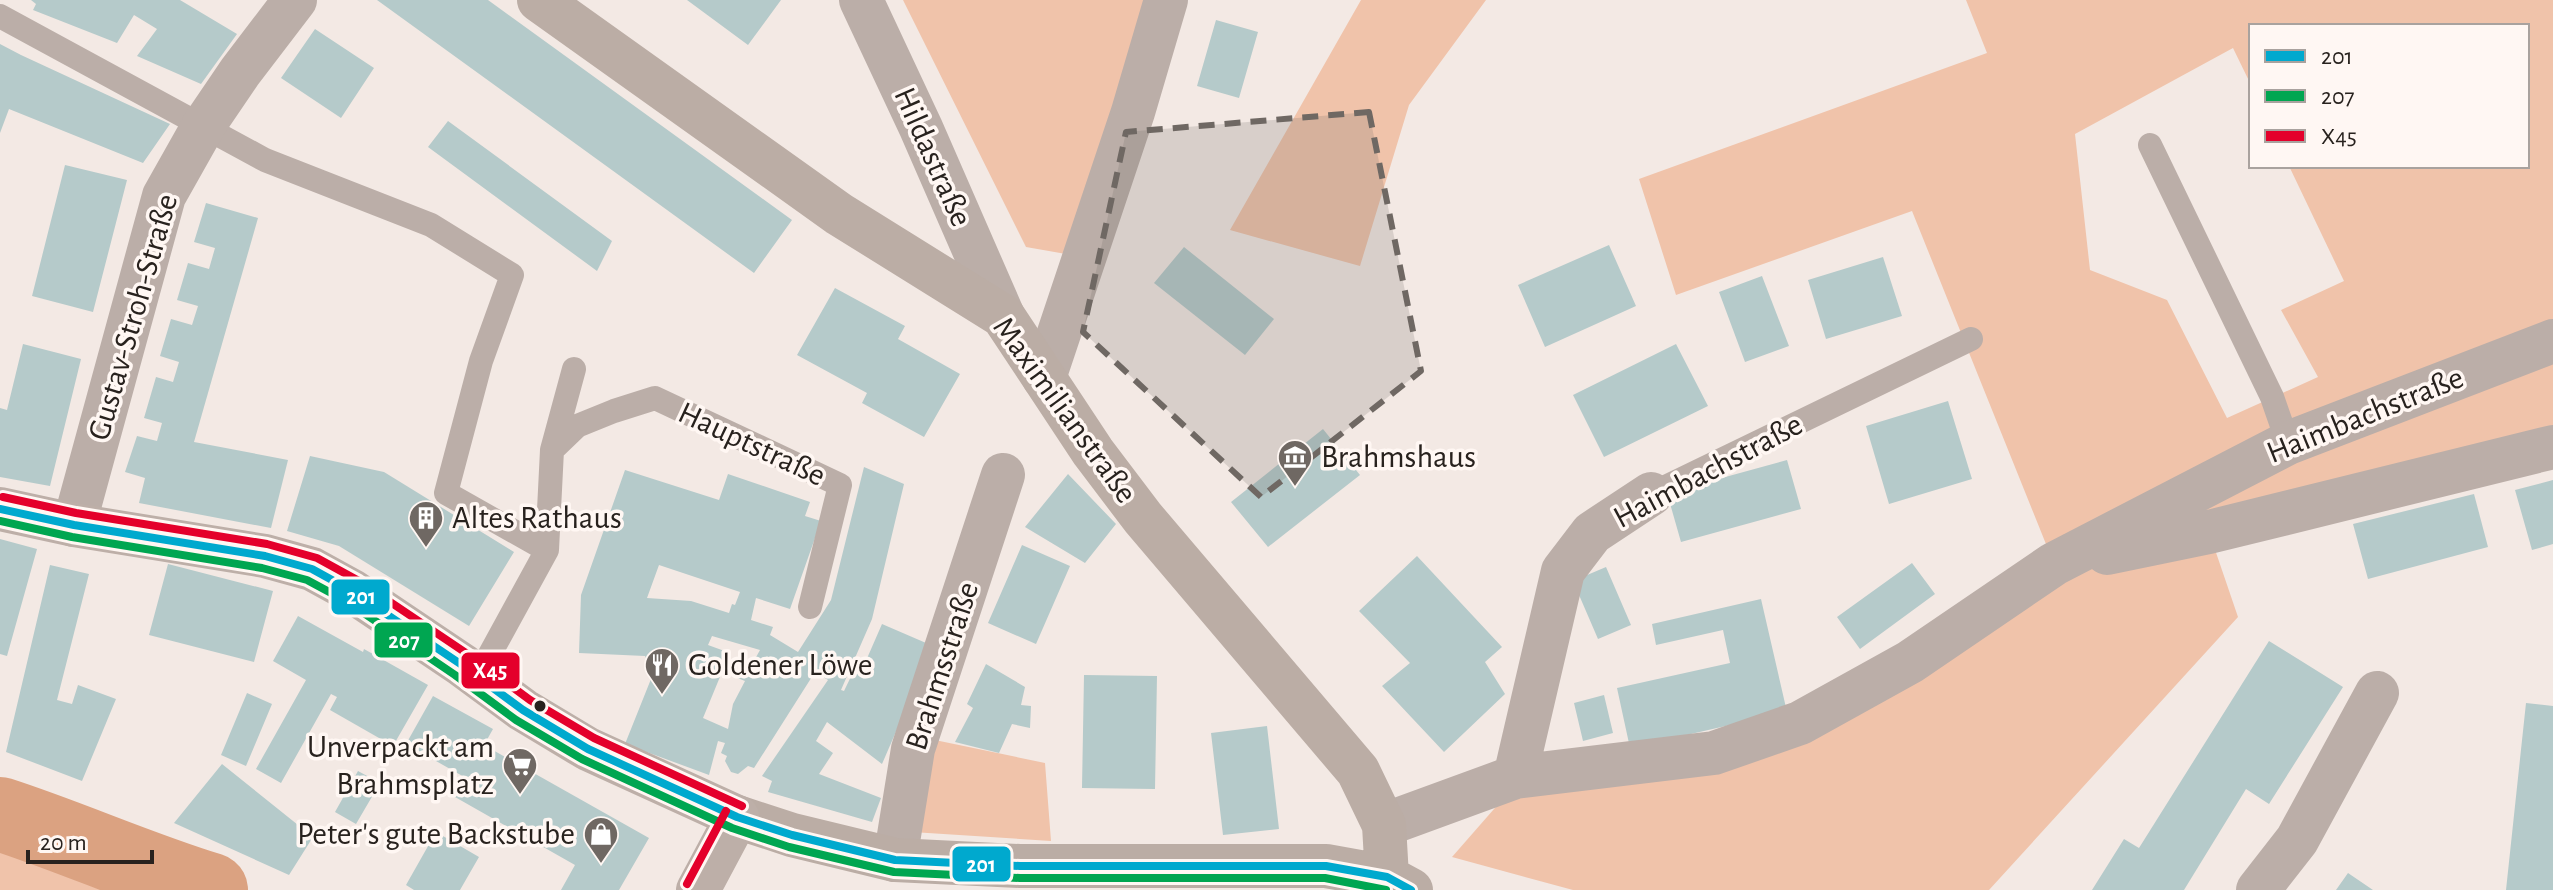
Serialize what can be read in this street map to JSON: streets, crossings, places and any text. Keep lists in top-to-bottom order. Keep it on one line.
{"streets":{"main road":["Maximilianstraße"],"street":["Hildastraße","Gustav-Stroh-Straße","Haimbachstraße","Brahmsstraße"],"lane":["Hauptstraße"]},"crossings":[["Hildastraße","Maximilianstraße"],["Maximilianstraße","Haimbachstraße"]],"places":{"museum":["Brahmshaus"],"building":["Altes Rathaus"],"restaurant":["Goldener Löwe"],"supermarket":["Unverpackt am Brahmsplatz"],"shop":["Peter's gute Backstube"]},"lines":["transit line X45","transit line 201","transit line 207"],"legend":["201","207","X45"],"scale_bar":"20 m"}
